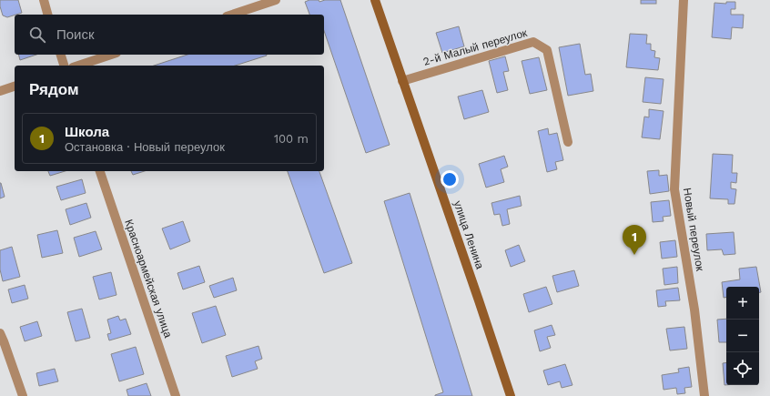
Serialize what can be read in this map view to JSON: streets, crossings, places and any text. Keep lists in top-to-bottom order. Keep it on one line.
{"streets":{"street":["2-й Малый переулок","Новый переулок","улица Ленина","Красноармейская улица"]},"crossings":[["2-й Малый переулок","улица Ленина"]],"page":{"search":"Поиск","heading":"Рядом","list":[{"mark":"1","name":"Школа","note":"Остановка · Новый переулок","value":"100 m"}],"pins":"1","map_buttons":["+","−"]}}
